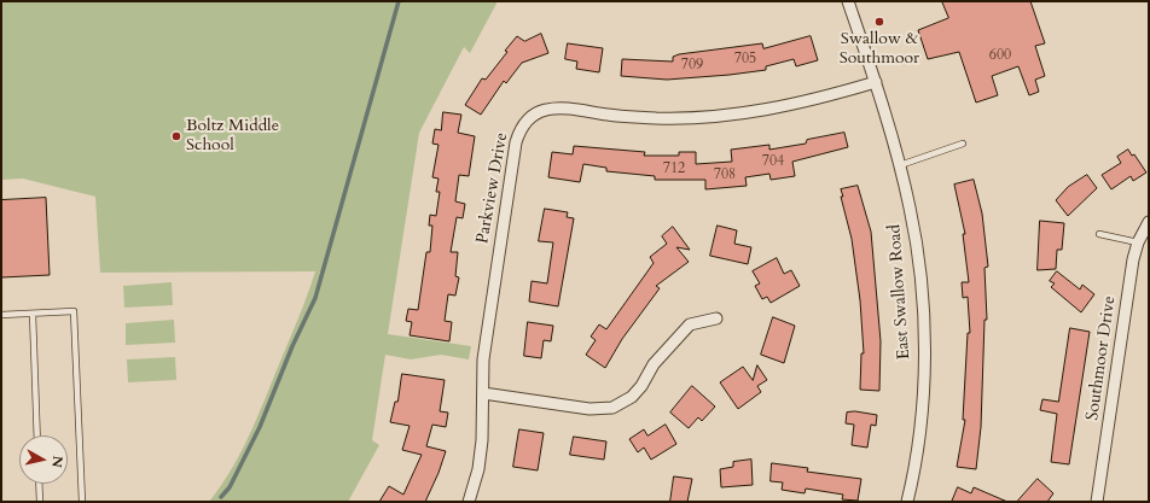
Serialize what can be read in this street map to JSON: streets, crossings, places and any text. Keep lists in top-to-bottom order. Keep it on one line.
{"streets":{"street":["Parkview Drive","East Swallow Road","Southmoor Drive"]},"crossings":[["Parkview Drive","East Swallow Road"]],"places":["Swallow & Southmoor","Boltz Middle School"],"house_numbers":["600","705","709","704","712","708"],"north":"right"}
